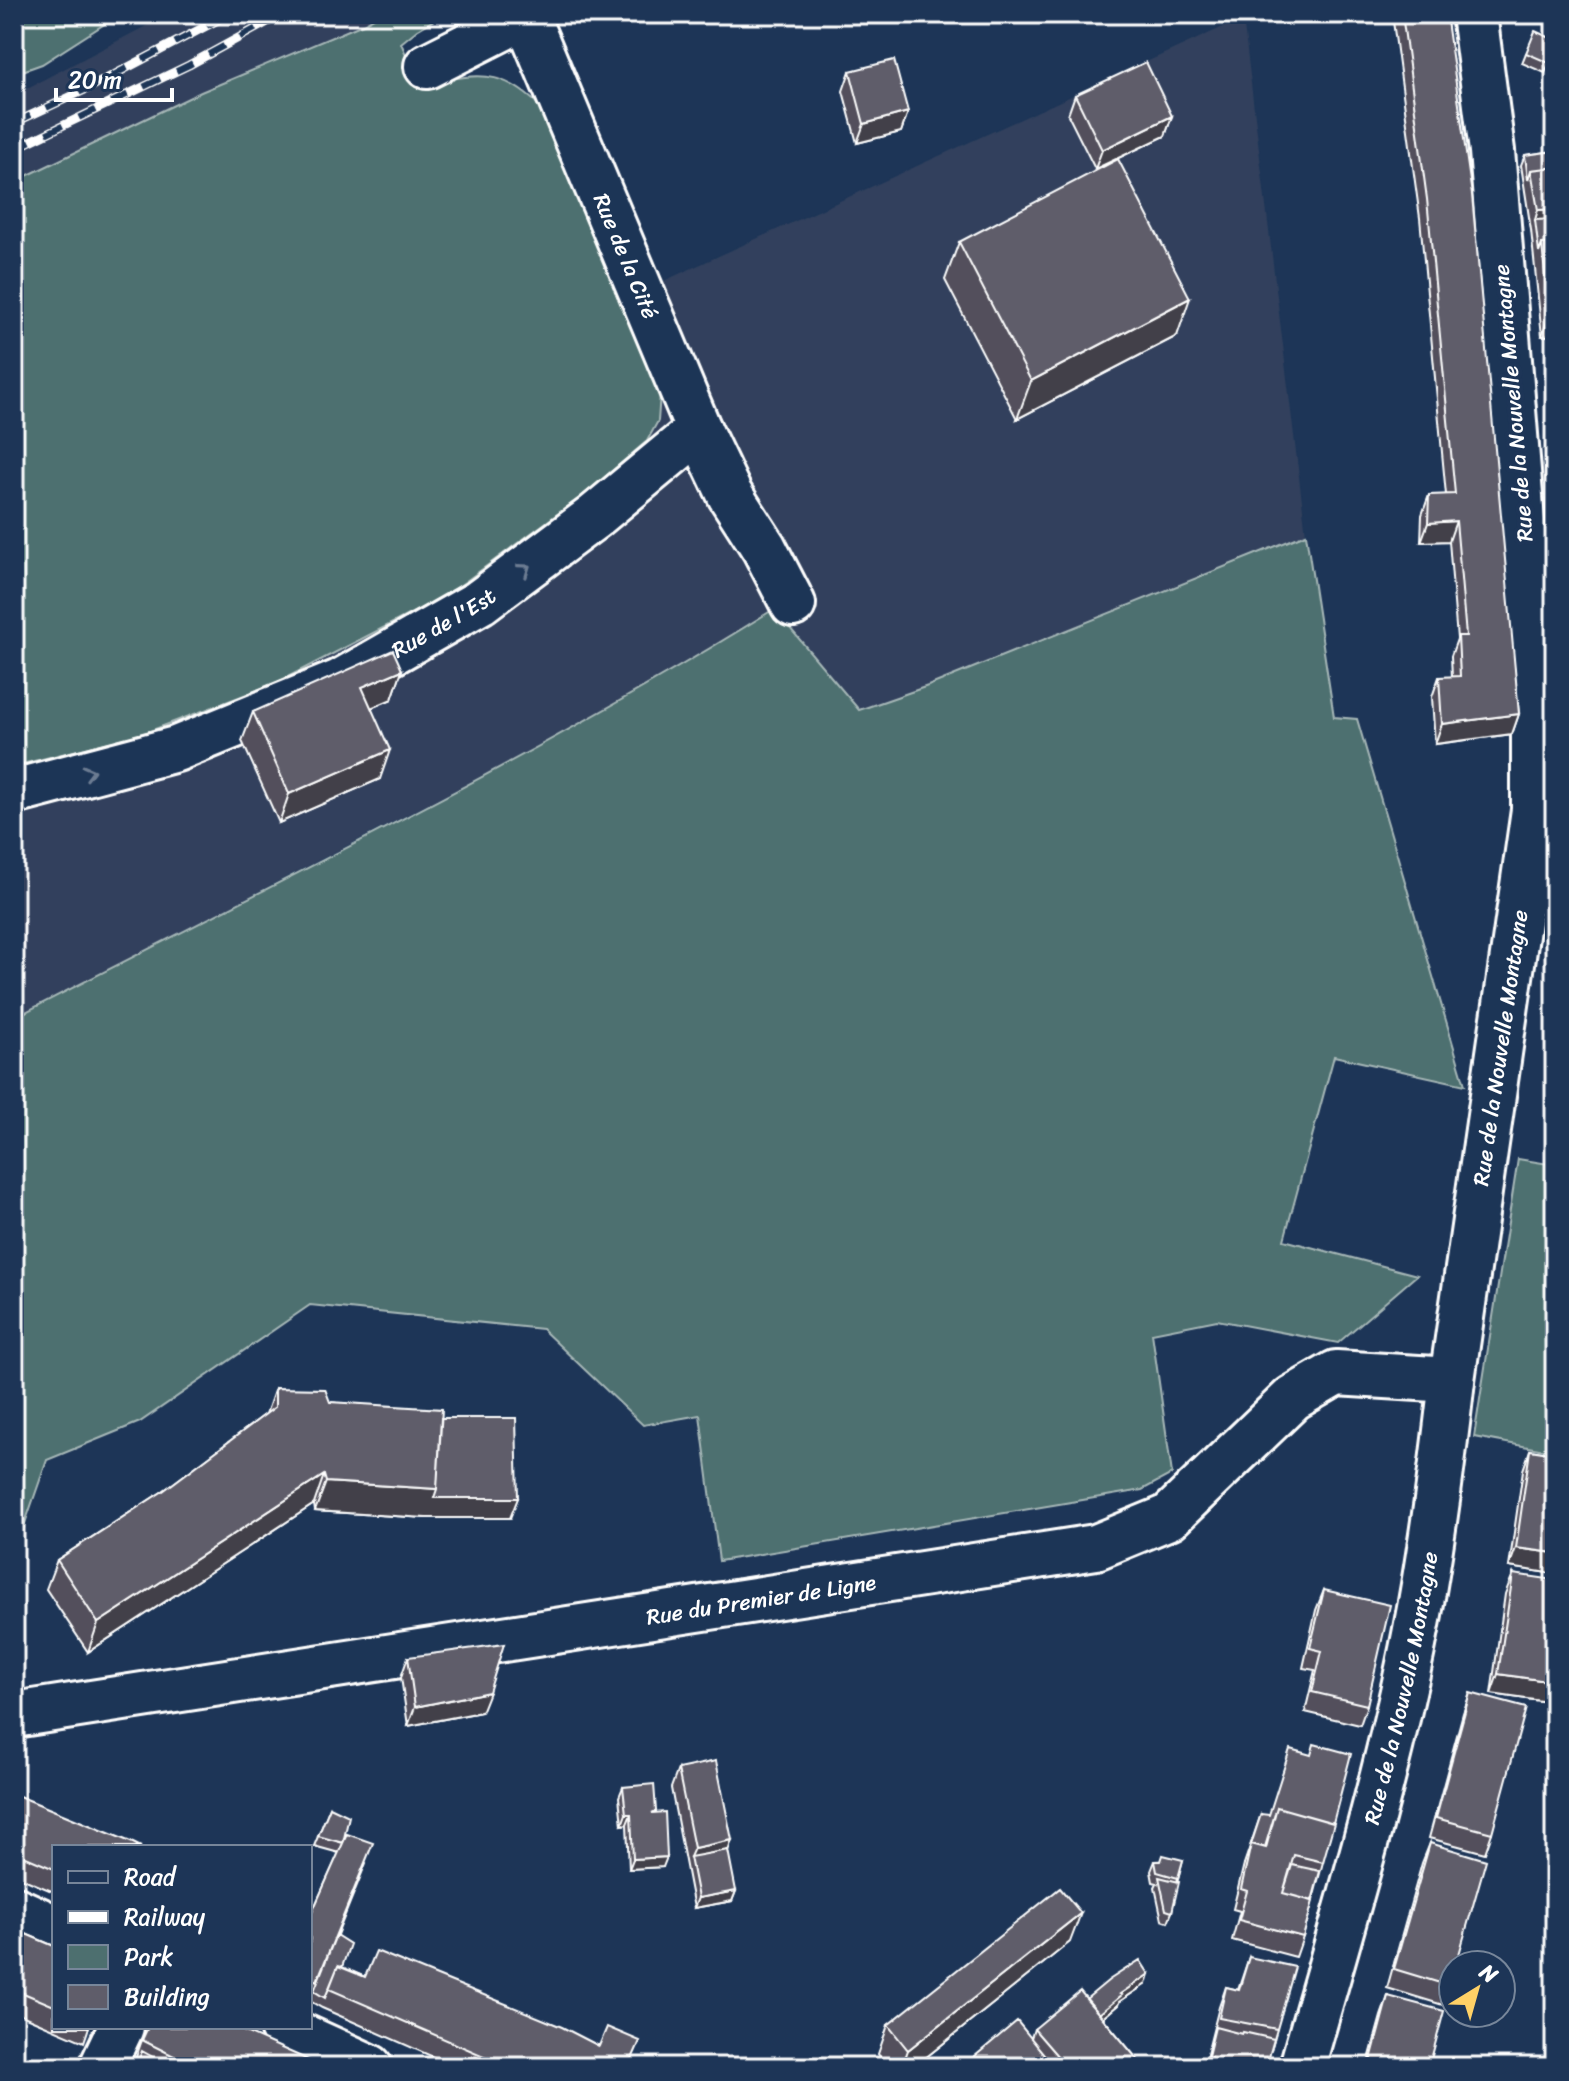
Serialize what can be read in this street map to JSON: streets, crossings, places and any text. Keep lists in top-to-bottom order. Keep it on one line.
{"streets":{"street":["Rue de la Cité","Rue de la Nouvelle Montagne","Rue de l'Est","Rue du Premier de Ligne"]},"crossings":[["Rue de la Cité","Rue de l'Est"],["Rue de la Nouvelle Montagne","Rue du Premier de Ligne"]],"one_way":["Rue de l'Est"],"legend":["Road","Railway","Park","Building"],"scale_bar":"20 m","north":"top right"}
